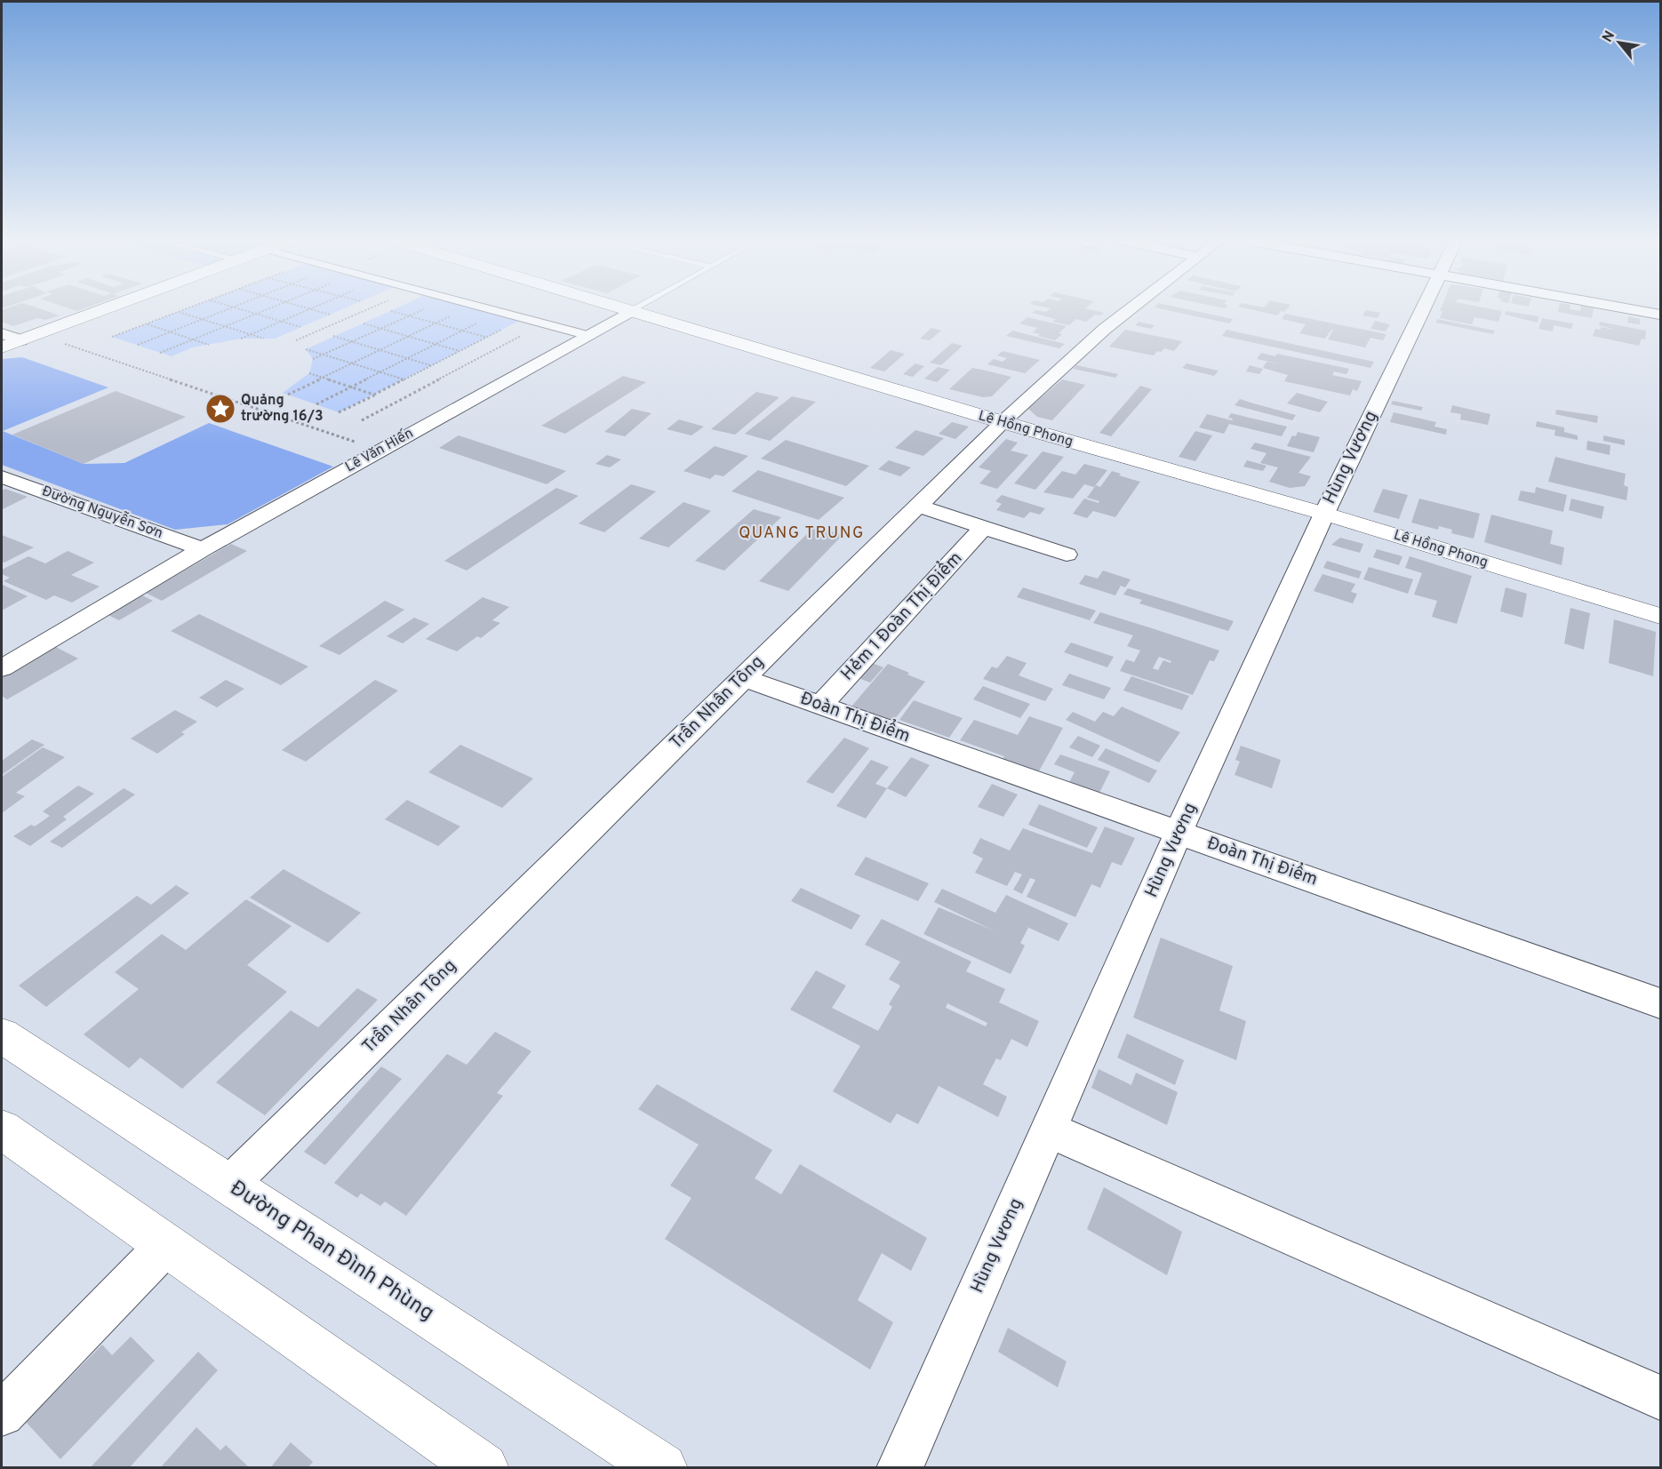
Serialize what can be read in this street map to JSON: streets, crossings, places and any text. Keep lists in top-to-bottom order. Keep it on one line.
{"streets":{"street":["Lê Hồng Phong","Lê Văn Hiến","Hùng Vương","Đường Nguyễn Sơn","Hẻm 1 Đoàn Thị Điểm","Trần Nhân Tông","Đoàn Thị Điểm","Đường Phan Đình Phùng"]},"crossings":[["Lê Hồng Phong","Lê Văn Hiến"],["Lê Hồng Phong","Hùng Vương"],["Lê Hồng Phong","Trần Nhân Tông"],["Lê Văn Hiến","Đường Nguyễn Sơn"],["Hùng Vương","Đoàn Thị Điểm"],["Hẻm 1 Đoàn Thị Điểm","Đoàn Thị Điểm"],["Trần Nhân Tông","Đoàn Thị Điểm"],["Trần Nhân Tông","Đường Phan Đình Phùng"]],"districts":["QUANG TRUNG"],"places":{"place":["Quảng trường 16/3"]},"north":"top left"}
